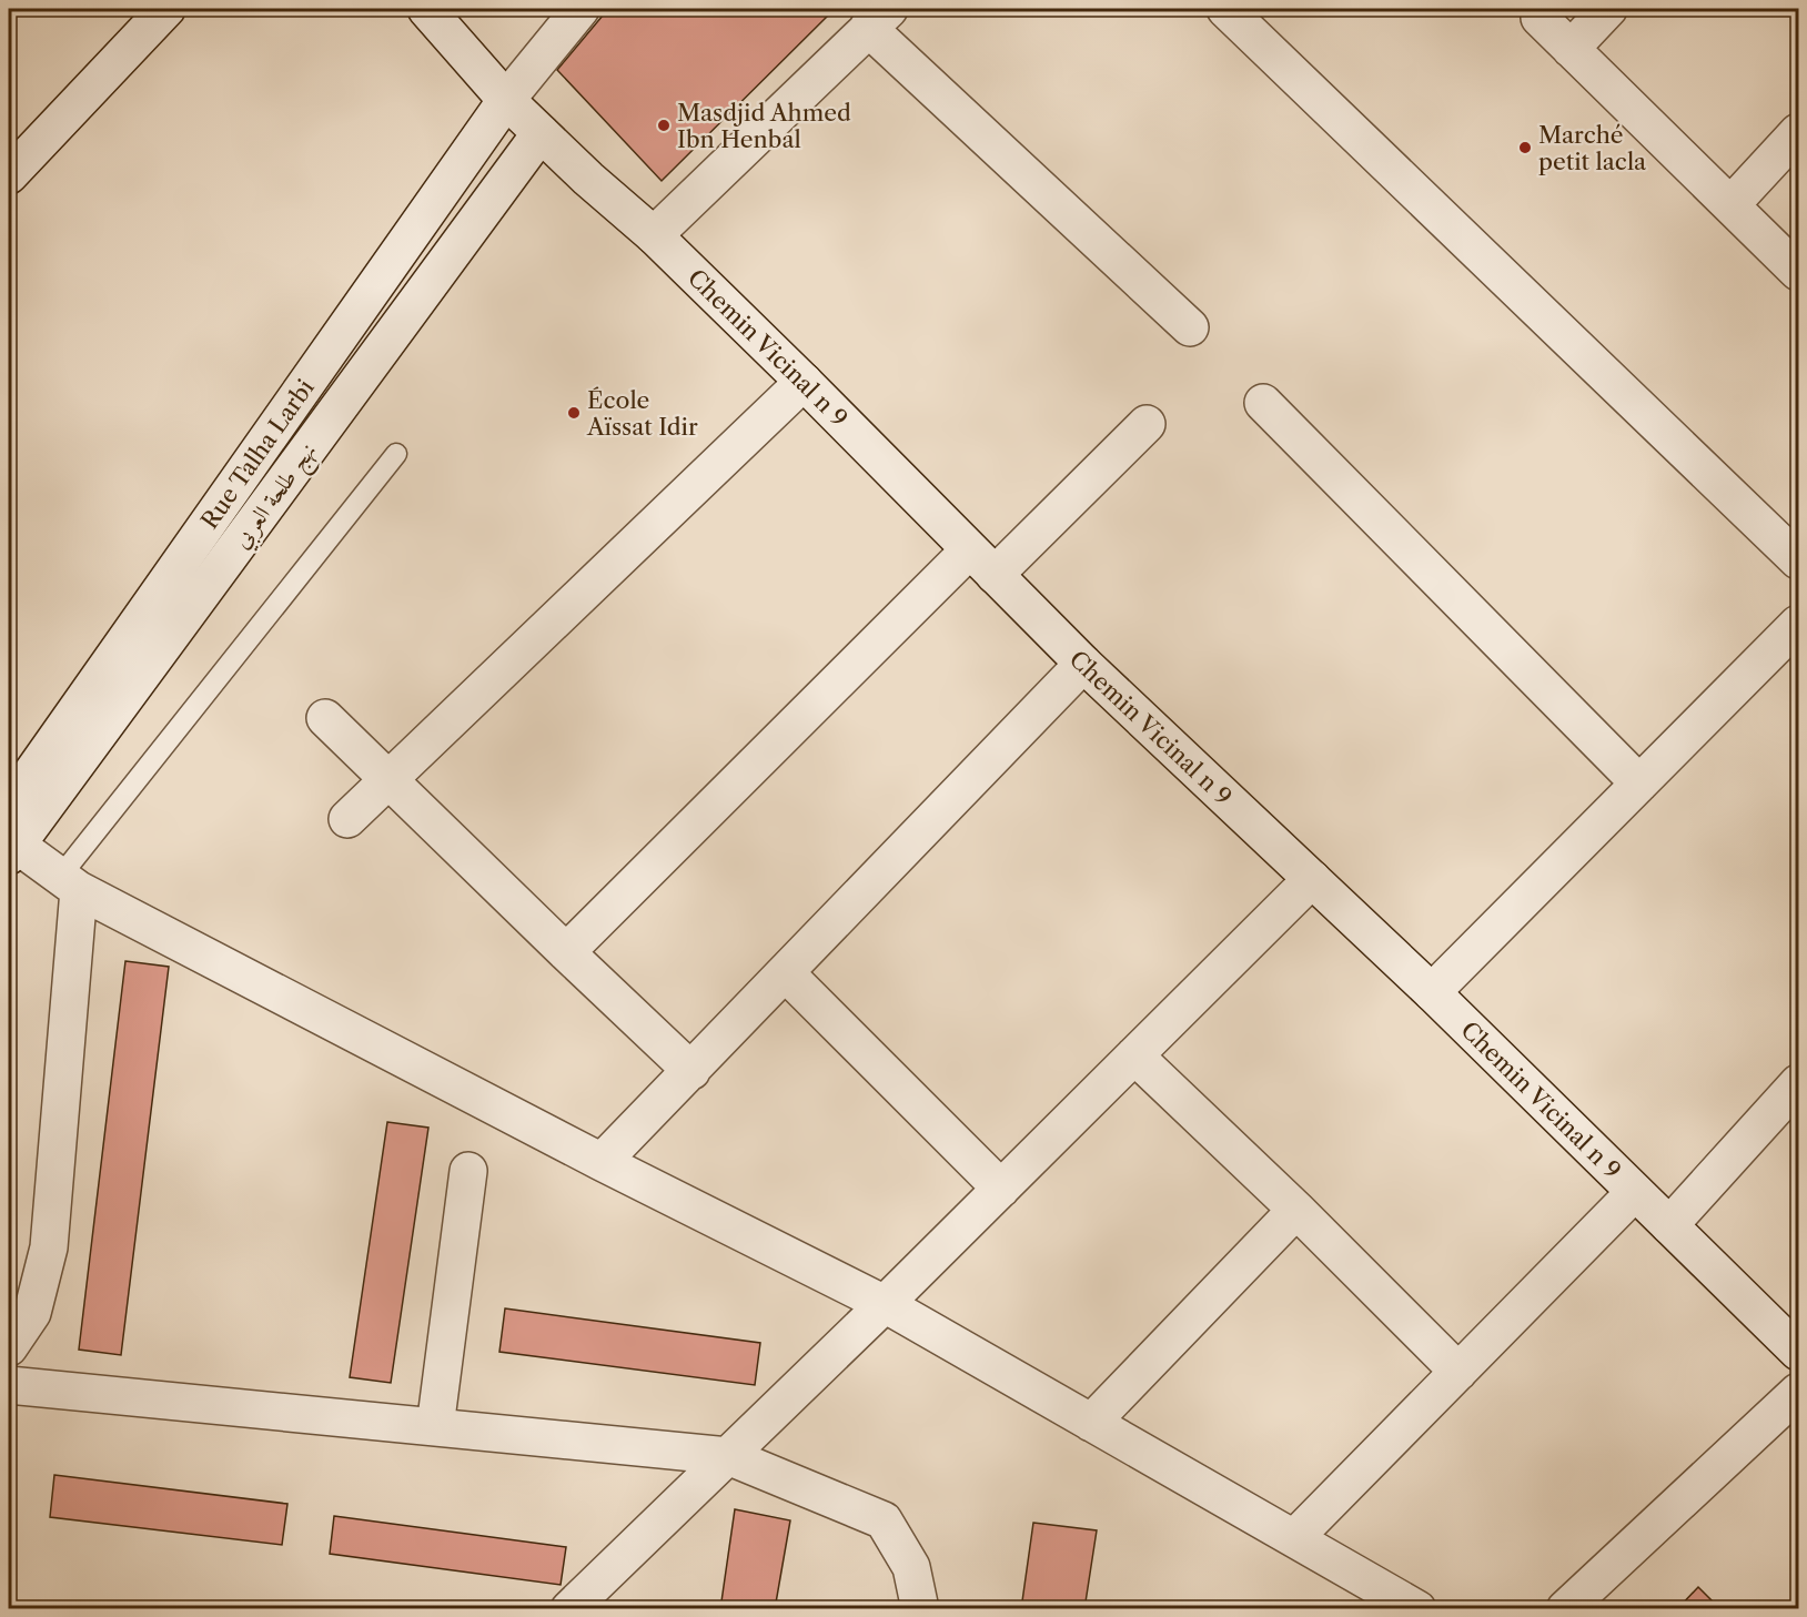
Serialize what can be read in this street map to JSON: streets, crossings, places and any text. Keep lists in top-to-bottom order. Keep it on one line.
{"streets":{"street":["Chemin Vicinal n 9","Rue Talha Larbi","نهج طلحة العربي"]},"crossings":[["Chemin Vicinal n 9","Rue Talha Larbi"],["Chemin Vicinal n 9","نهج طلحة العربي"]],"places":["Masdjid Ahmed Ibn Henbal","Marché petit lacla","École Aïssat Idir"]}
